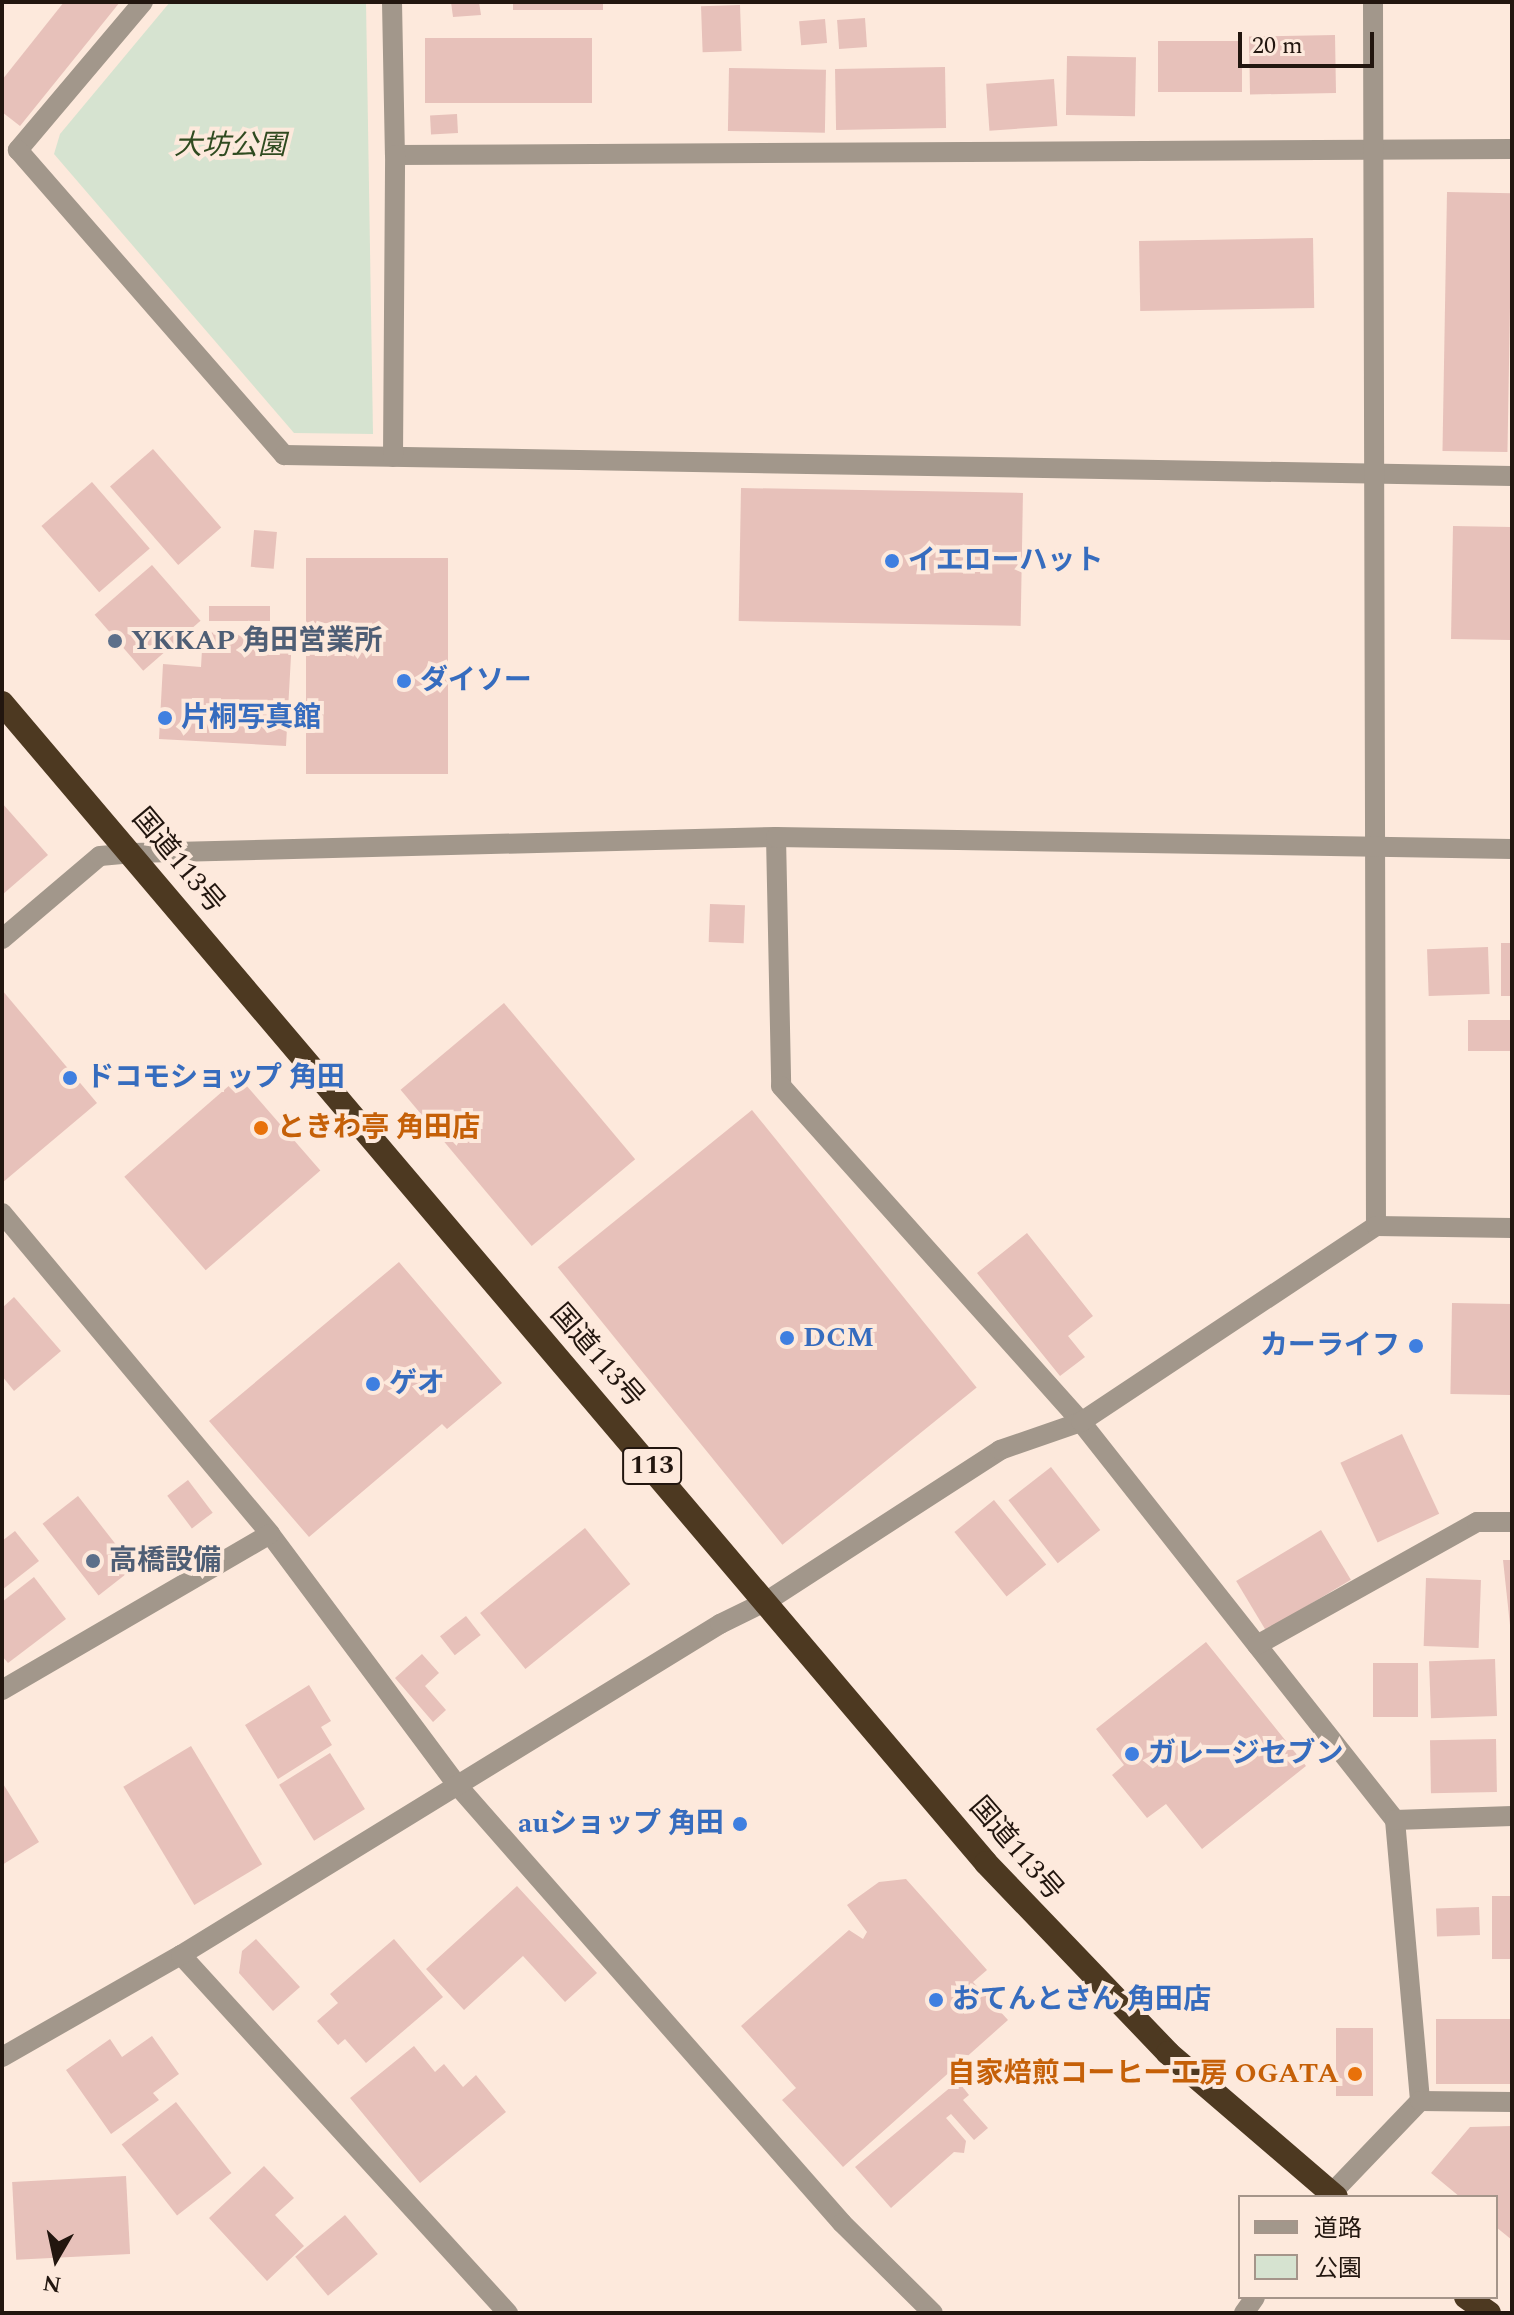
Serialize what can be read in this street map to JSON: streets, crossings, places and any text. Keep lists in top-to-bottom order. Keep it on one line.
{"streets":{"highway":["国道113号","113"]},"parks":["大坊公園"],"places":["イエローハット","YKKAP 角田営業所","ダイソー","片桐写真館","ドコモショップ 角田","ときわ亭 角田店","DCM","カーライフ","ゲオ","高橋設備","ガレージセブン","auショップ 角田","おてんとさん 角田店","自家焙煎コーヒー工房 OGATA"],"legend":["道路","公園"],"scale_bar":"20 m","north":"bottom"}
